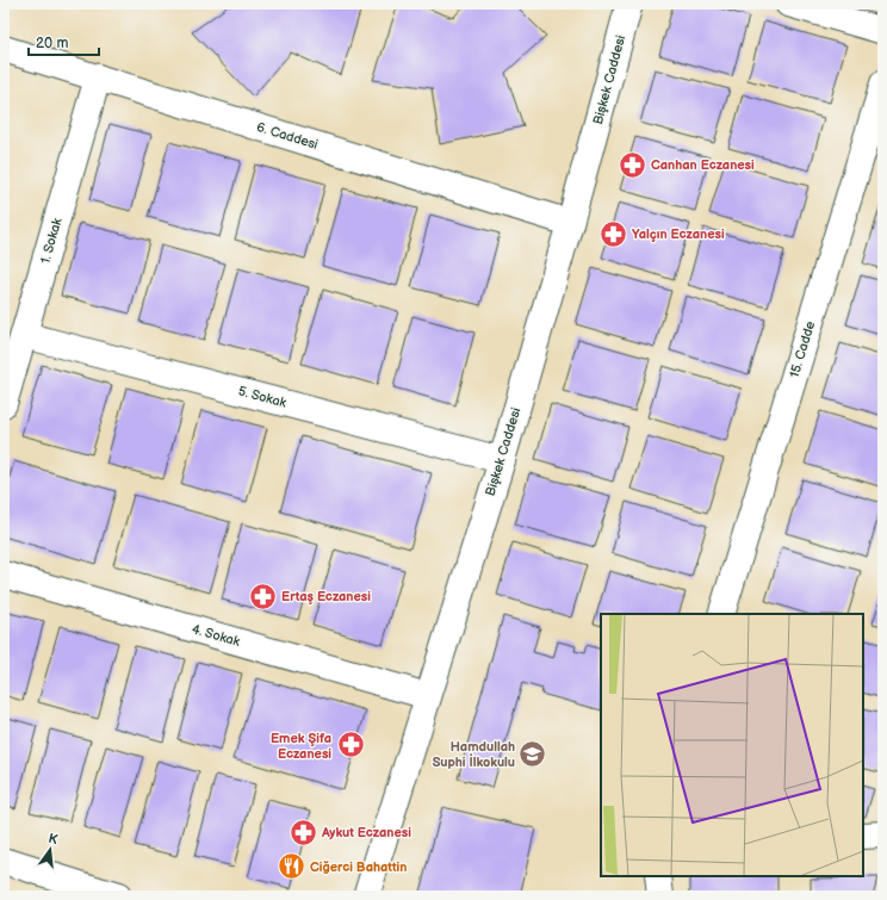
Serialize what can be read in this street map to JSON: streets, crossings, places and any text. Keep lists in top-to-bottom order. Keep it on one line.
{"streets":{"street":["Bişkek Caddesi","6. Caddesi","1. Sokak","15. Cadde","5. Sokak","4. Sokak"]},"crossings":[["Bişkek Caddesi","6. Caddesi"],["Bişkek Caddesi","5. Sokak"],["Bişkek Caddesi","4. Sokak"],["6. Caddesi","1. Sokak"],["1. Sokak","5. Sokak"]],"places":{"pharmacy":["Canhan Eczanesi","Yalçın Eczanesi","Ertaş Eczanesi","Emek Şifa Eczanesi","Aykut Eczanesi"],"school or university":["Hamdullah Suphi İlkokulu"],"restaurant":["Ciğerci Bahattin"]},"scale_bar":"20 m","north":"top"}
